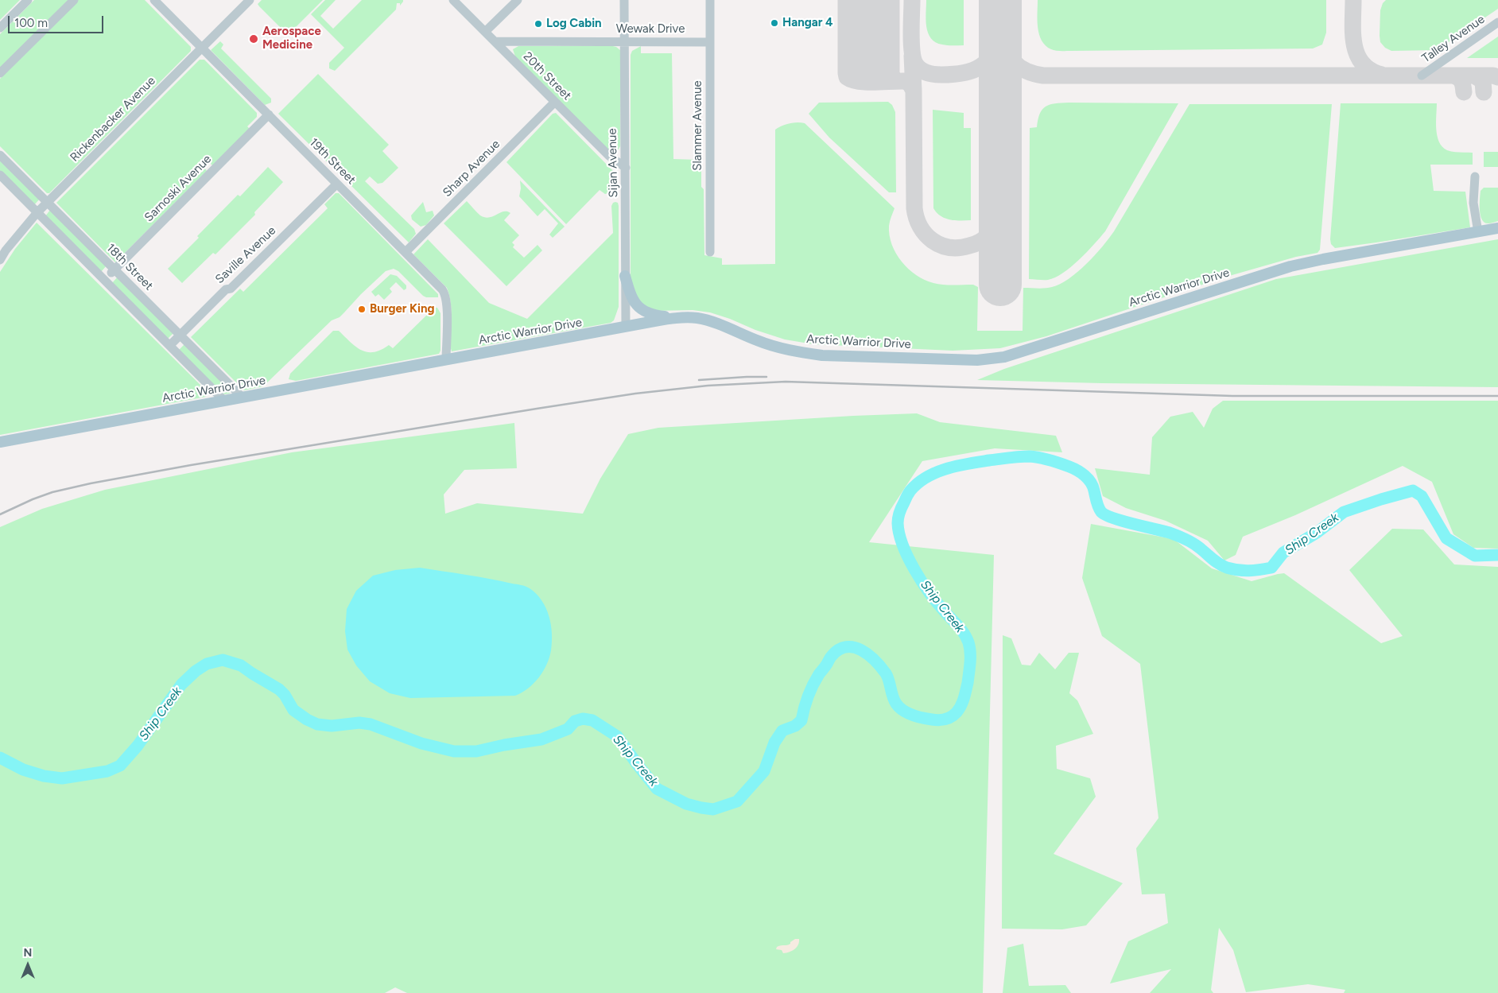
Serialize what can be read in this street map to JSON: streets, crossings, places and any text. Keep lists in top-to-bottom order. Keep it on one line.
{"streets":{"main road":["Arctic Warrior Drive"],"street":["Wewak Drive","Talley Avenue","20th Street","Rickenbacker Avenue","Slammer Avenue","19th Street","Sijan Avenue","Sharp Avenue","Sarnoski Avenue","Saville Avenue","18th Street"]},"crossings":[["Wewak Drive","20th Street"],["Wewak Drive","Slammer Avenue"],["Wewak Drive","Sijan Avenue"],["20th Street","Sijan Avenue"],["20th Street","Sharp Avenue"],["Rickenbacker Avenue","19th Street"],["Rickenbacker Avenue","18th Street"],["19th Street","Sharp Avenue"],["19th Street","Sarnoski Avenue"],["19th Street","Saville Avenue"],["19th Street","Arctic Warrior Drive"],["Sijan Avenue","Arctic Warrior Drive"],["Sarnoski Avenue","18th Street"],["Saville Avenue","18th Street"],["18th Street","Arctic Warrior Drive"]],"water":["Ship Creek"],"places":["Hangar 4","Log Cabin","Aerospace Medicine","Burger King"],"scale_bar":"100 m","north":"top"}
